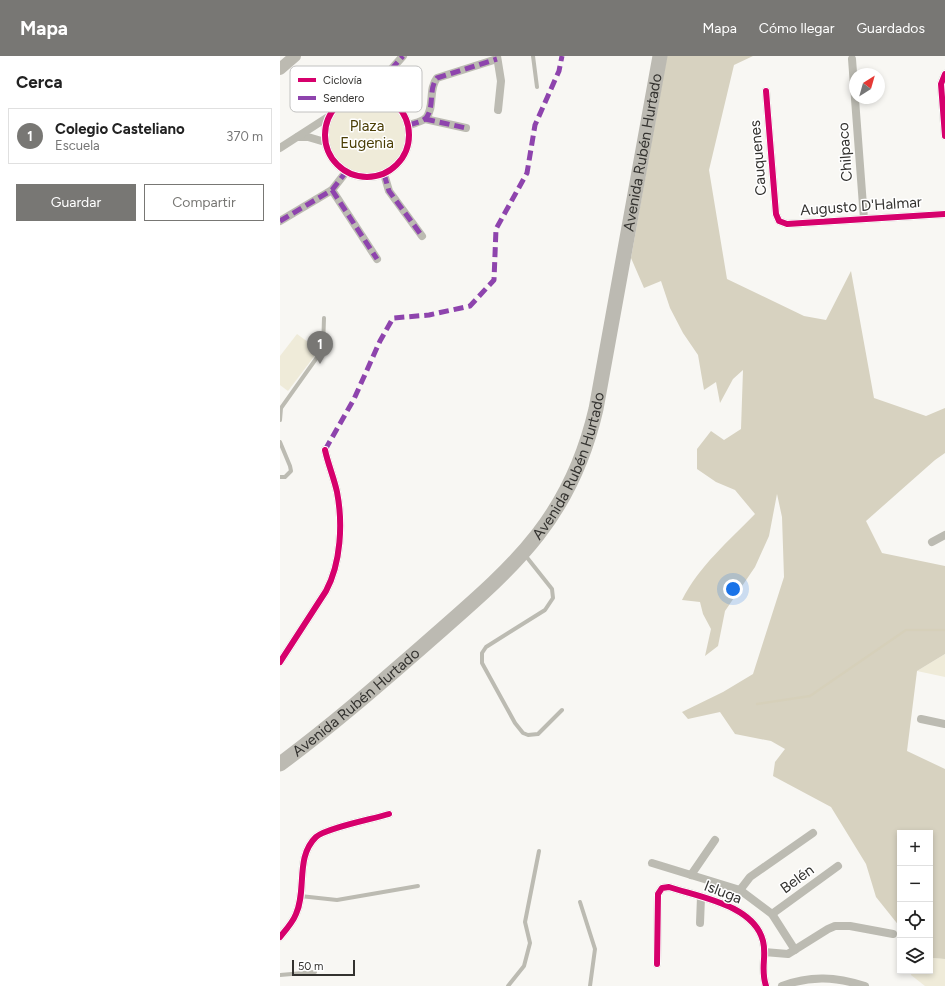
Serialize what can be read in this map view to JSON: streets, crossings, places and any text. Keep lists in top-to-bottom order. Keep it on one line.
{"streets":{"highway":["Avenida Rubén Hurtado"],"street":["Chilpaco","Cauquenes","Augusto D'Halmar","Belén","Isluga"]},"crossings":[["Chilpaco","Augusto D'Halmar"],["Cauquenes","Augusto D'Halmar"],["Belén","Isluga"]],"parks":["Plaza Eugenia"],"legend":["Ciclovía","Sendero"],"scale_bar":"50 m","north":"top right","page":{"header":"Mapa","nav":["Mapa","Cómo llegar","Guardados"],"heading":"Cerca","list":[{"mark":"1","name":"Colegio Casteliano","note":"Escuela","value":"370 m"}],"buttons":["Guardar","Compartir"],"pins":"1","map_buttons":["+","−"],"scale":"50 m"}}
